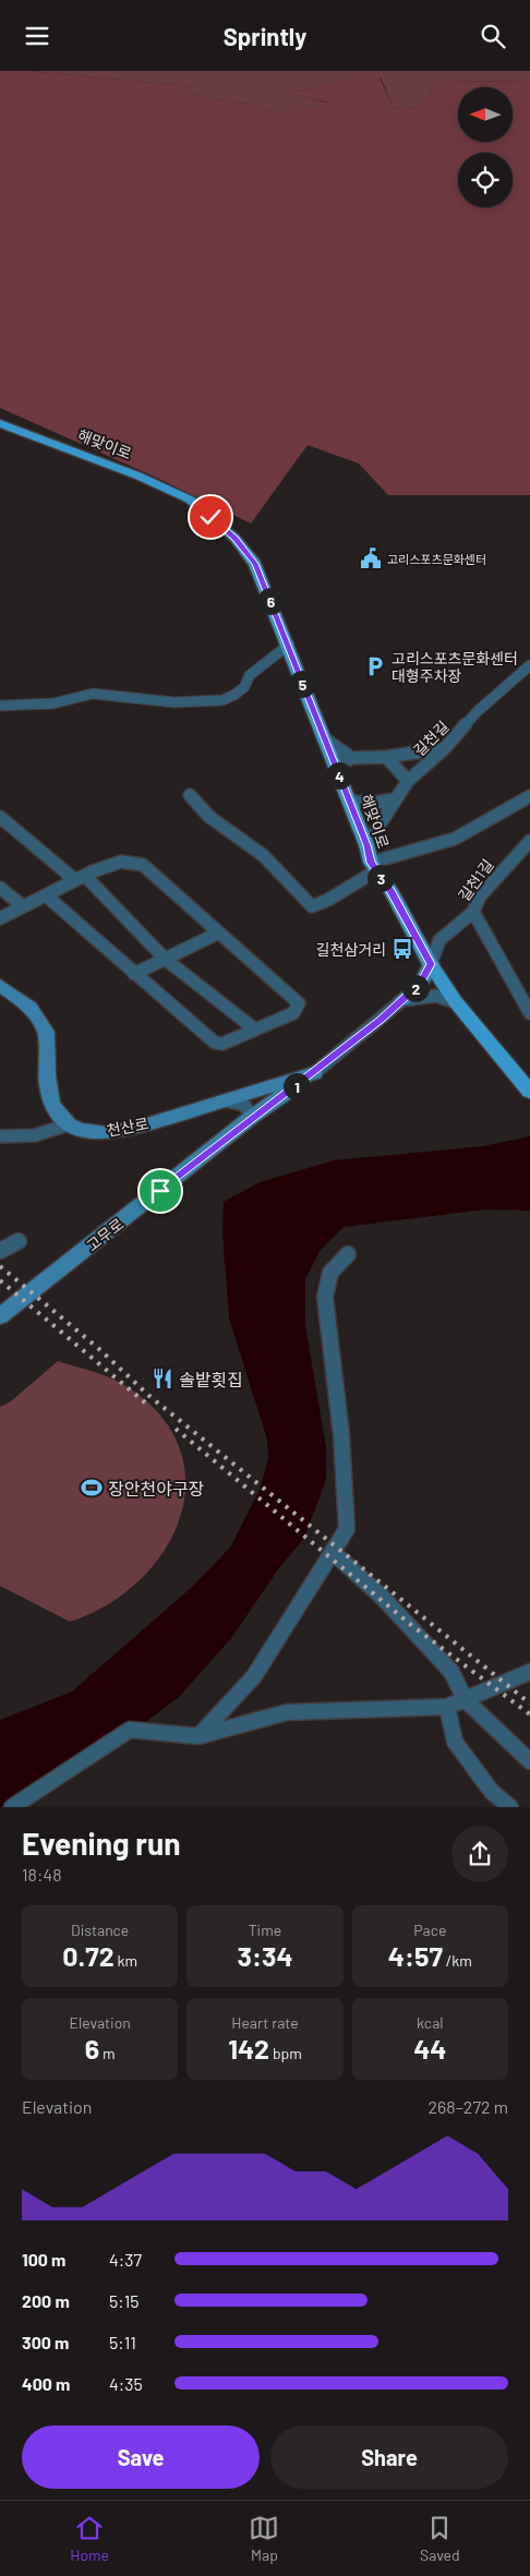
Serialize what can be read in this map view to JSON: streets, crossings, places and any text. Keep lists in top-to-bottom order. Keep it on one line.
{"streets":{"main road":["해맞이로"],"street":["길천길","길천1길","천산로","고무로"]},"crossings":[["해맞이로","길천길"],["해맞이로","길천1길"],["천산로","고무로"]],"places":{"public building":["고리스포츠문화센터"],"parking":["고리스포츠문화센터 대형주차장"],"bus stop":["길천삼거리"],"restaurant":["솔밭횟집"],"sports":["장안천야구장"]},"north":"left","page":{"header":"Sprintly","pins":["6","5","4","3","2","1"],"heading":["Evening run","18:48"],"stats":[["Distance","0.72 km"],["Time","3:34"],["Pace","4:57 /km"],["Elevation","6 m"],["Heart rate","142 bpm"],["kcal","44"]],"chart":["Elevation","268–272 m"],"list":[{"name":"100 m","note":"4:37"},{"name":"200 m","note":"5:15"},{"name":"300 m","note":"5:11"},{"name":"400 m","note":"4:35"}],"buttons":["Save","Share"],"tabs":["Home","Map","Saved"]}}
